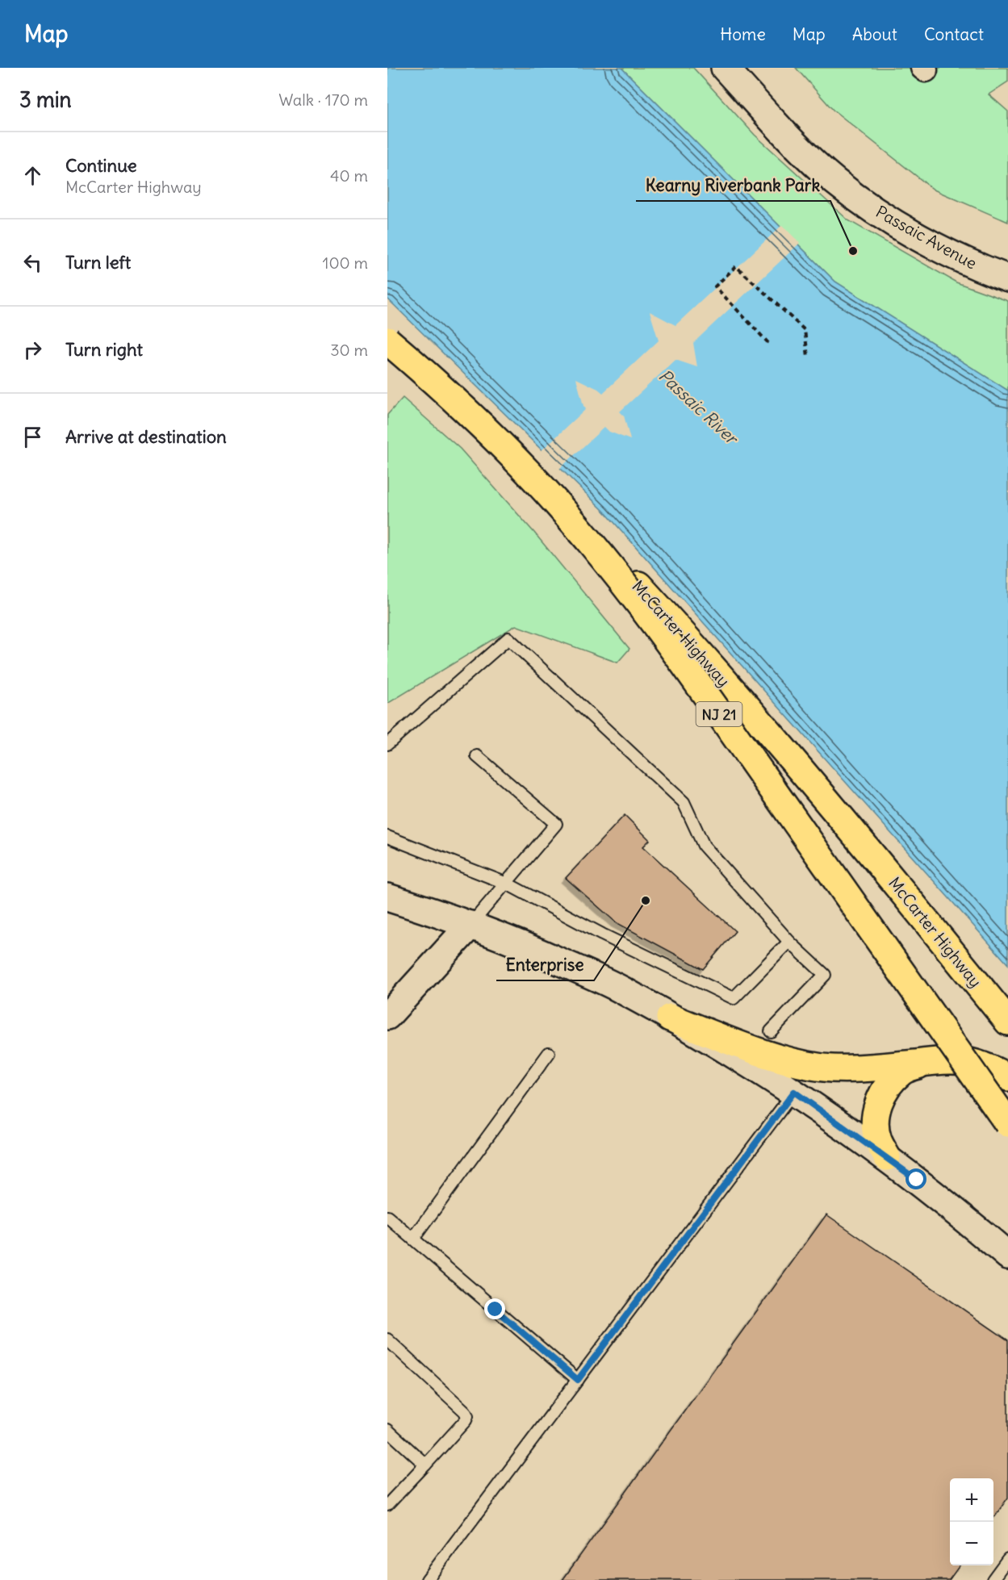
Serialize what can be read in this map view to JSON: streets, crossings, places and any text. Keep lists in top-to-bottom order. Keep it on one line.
{"streets":{"highway":["McCarter Highway","NJ 21"],"street":["Passaic Avenue"]},"water":["Passaic River"],"places":["Kearny Riverbank Park","Enterprise"],"page":{"header":"Map","nav":["Home","Map","About","Contact"],"heading":["3 min","Walk · 170 m"],"list":[["Continue","McCarter Highway","40 m"],["Turn left","100 m"],["Turn right","30 m"],"Arrive at destination"],"map_buttons":["+","−"]}}
